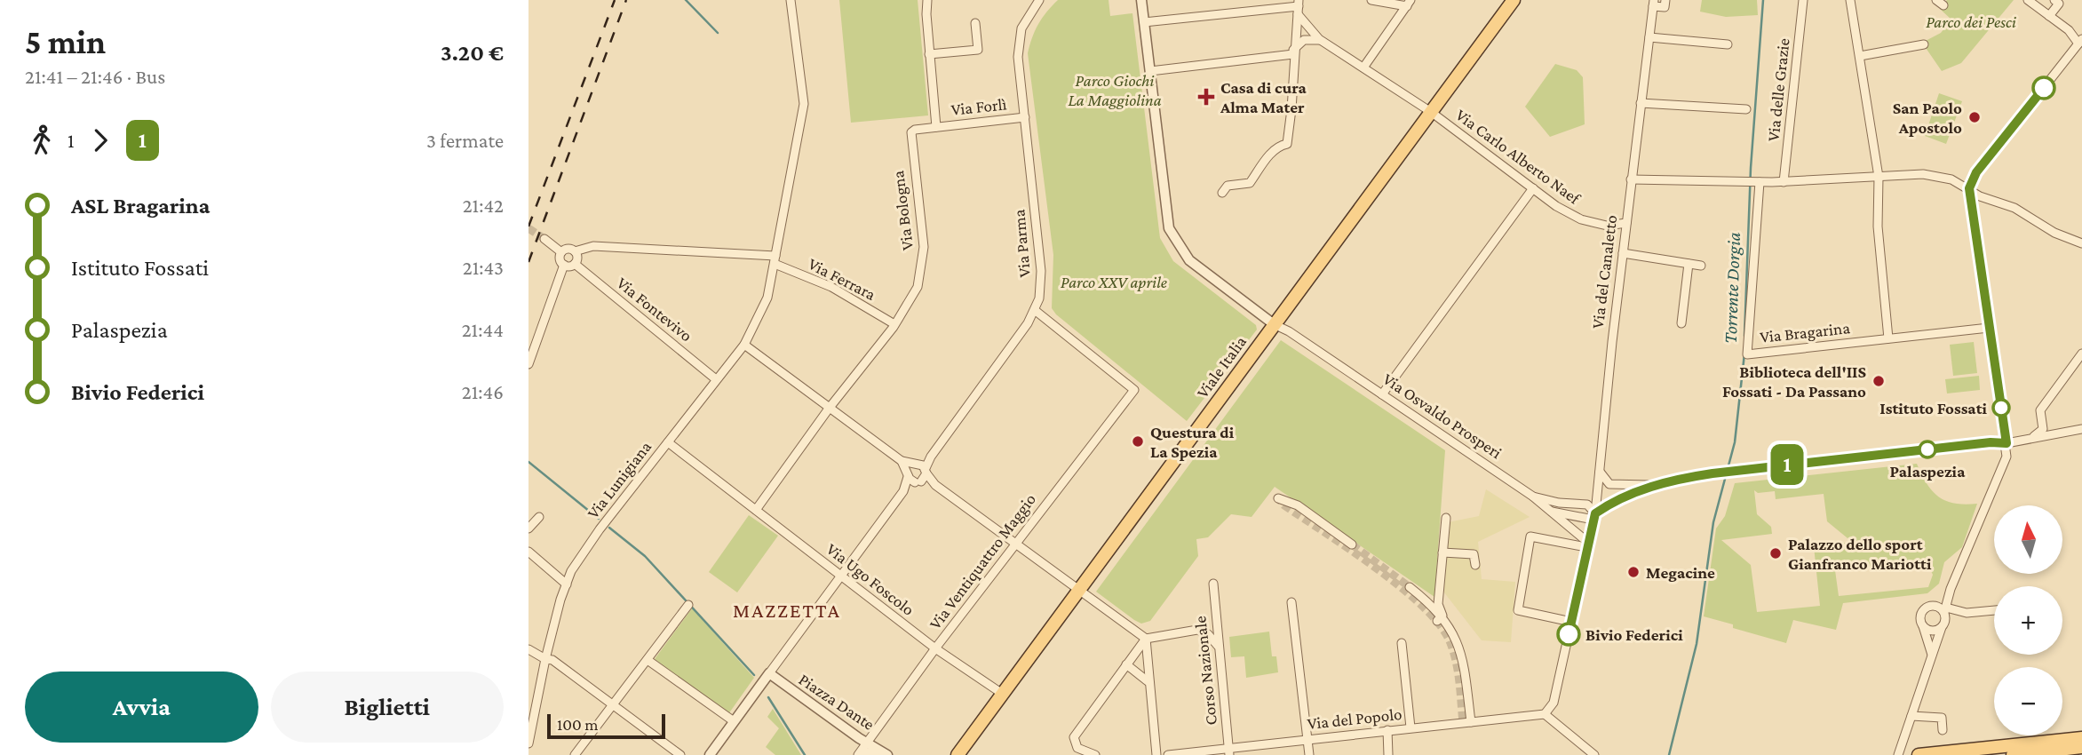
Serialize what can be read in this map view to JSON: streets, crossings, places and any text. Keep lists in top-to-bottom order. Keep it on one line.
{"streets":{"main road":["Viale Italia"],"street":["Via delle Grazie","Via Forlì","Via Carlo Alberto Naef","Via Bologna","Via Parma","Via del Canaletto","Via Ferrara","Via Fontevivo","Via Bragarina","Via Osvaldo Prosperi","Via Lunigiana","Via Ventiquattro Maggio","Via Ugo Foscolo","Corso Nazionale","Piazza Dante","Via del Popolo"]},"crossings":[["Via Forlì","Via Bologna"],["Via Forlì","Via Parma"],["Via Carlo Alberto Naef","Via del Canaletto"],["Via Carlo Alberto Naef","Viale Italia"],["Via Bologna","Via Ferrara"],["Via Parma","Via Ventiquattro Maggio"],["Via Parma","Via Ugo Foscolo"],["Via Parma","Piazza Dante"],["Via del Canaletto","Via Osvaldo Prosperi"],["Via del Canaletto","Via del Popolo"],["Via Ferrara","Via Lunigiana"],["Via Fontevivo","Via Lunigiana"],["Viale Italia","Via Osvaldo Prosperi"],["Via Lunigiana","Via Ugo Foscolo"],["Via Ventiquattro Maggio","Via Ugo Foscolo"],["Via Ventiquattro Maggio","Piazza Dante"],["Corso Nazionale","Via del Popolo"]],"districts":["MAZZETTA"],"water":["Torrente Dorgia"],"parks":["Parco dei Pesci","Parco Giochi La Maggiolina","Parco XXV aprile"],"places":{"health":["Casa di cura Alma Mater"],"other":["San Paolo Apostolo","Biblioteca dell'IIS Fossati - Da Passano","Istituto Fossati","Questura di La Spezia","Palaspezia","Palazzo dello sport Gianfranco Mariotti","Megacine","Bivio Federici"]},"lines":["bus line 1"],"scale_bar":"100 m","north":"top","page":{"heading":["5 min","21:41 – 21:46 · Bus","3.20 €"],"on_map":"1","legs":["1","1","3 fermate"],"list":[{"name":"ASL Bragarina","value":"21:42"},{"name":"Istituto Fossati","value":"21:43"},{"name":"Palaspezia","value":"21:44"},{"name":"Bivio Federici","value":"21:46"}],"map_buttons":["+","−"],"buttons":["Avvia","Biglietti"],"scale":"100 m"}}
